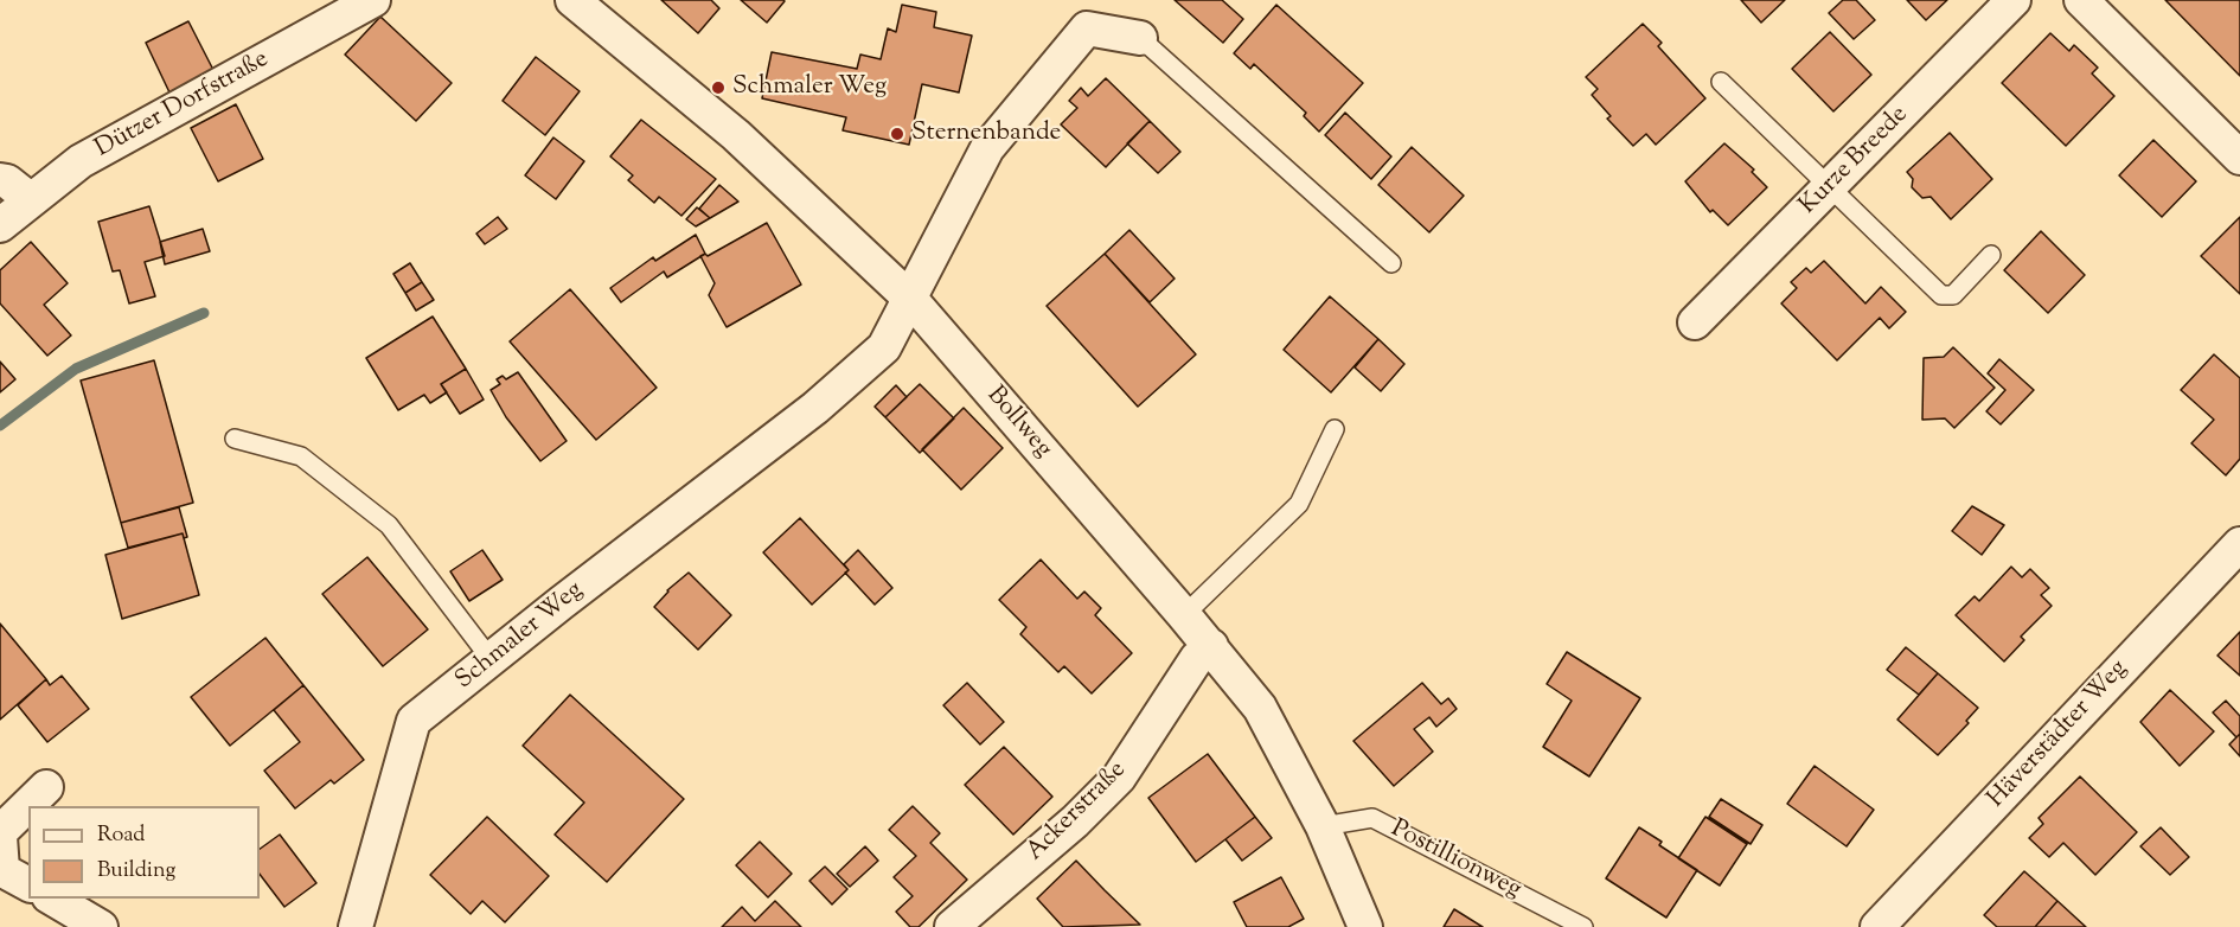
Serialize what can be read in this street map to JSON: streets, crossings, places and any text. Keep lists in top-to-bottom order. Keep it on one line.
{"streets":{"street":["Dützer Dorfstraße","Kurze Breede","Bollweg","Schmaler Weg","Häverstädter Weg","Ackerstraße"],"lane":["Postillionweg"]},"crossings":[["Bollweg","Schmaler Weg"],["Bollweg","Ackerstraße"],["Bollweg","Postillionweg"]],"places":["Schmaler Weg","Sternenbande"],"legend":["Road","Building"]}
